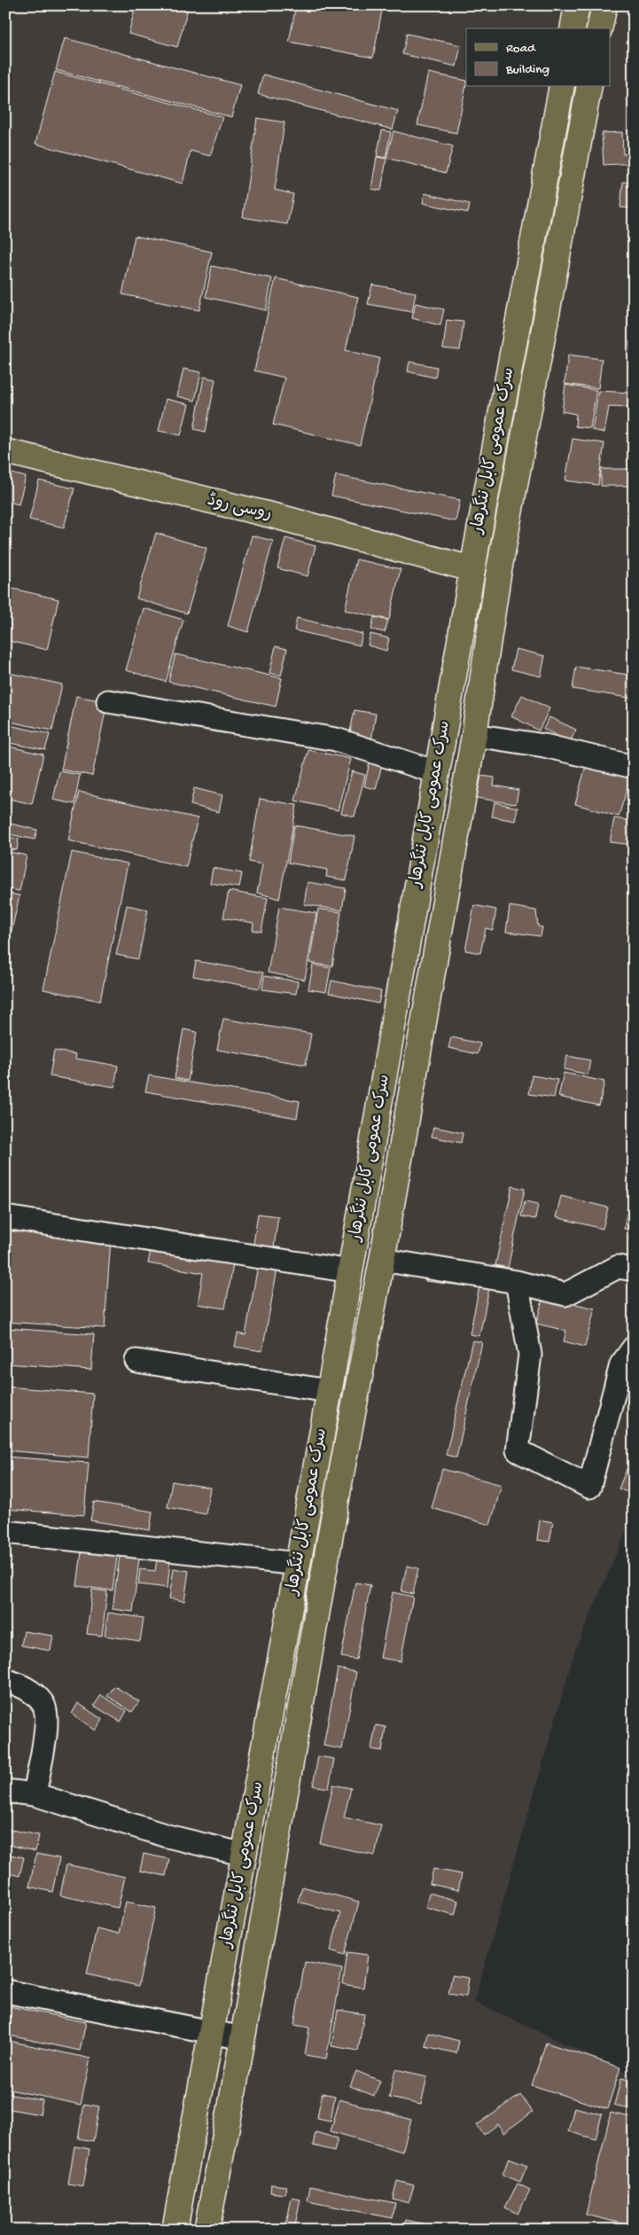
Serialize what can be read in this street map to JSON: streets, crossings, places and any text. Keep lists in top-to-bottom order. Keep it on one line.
{"streets":{"main road":["سرک عمومی کابل ننگرهار","روسی روڈ"]},"crossings":[["سرک عمومی کابل ننگرهار","روسی روڈ"]],"legend":["Road","Building"]}
